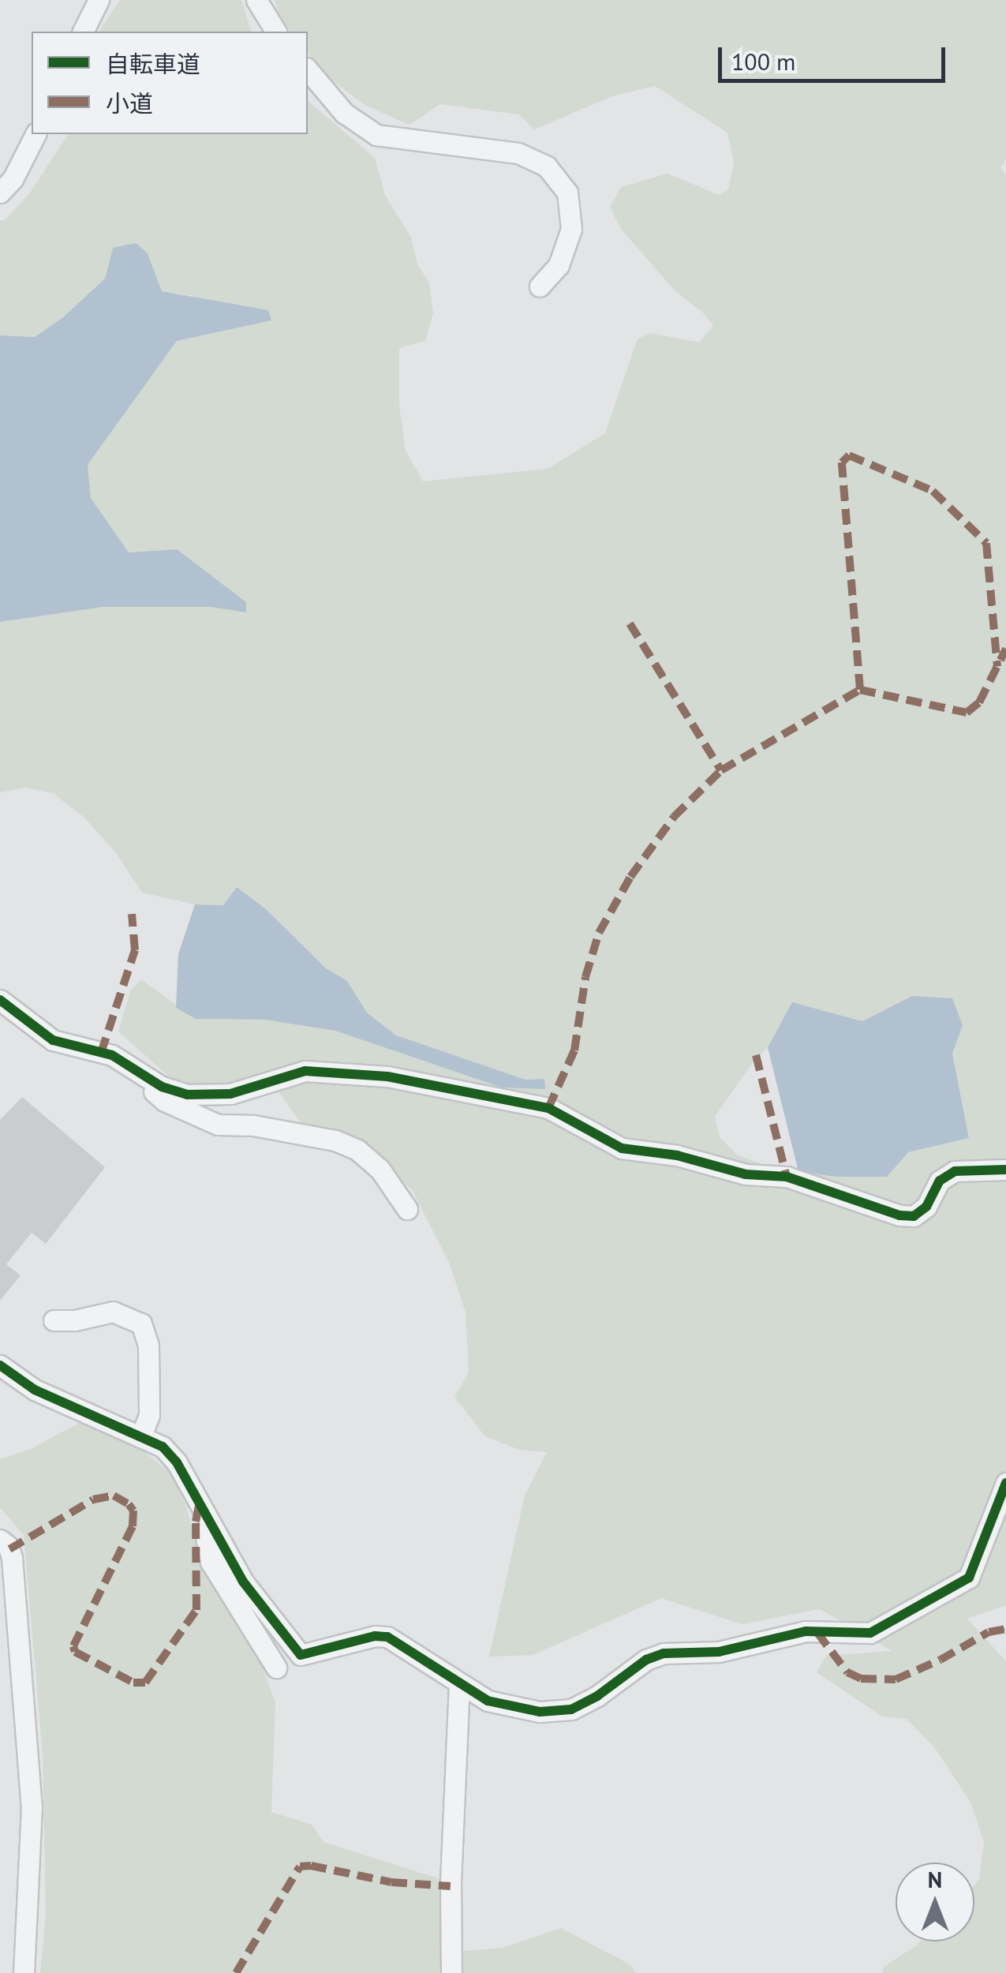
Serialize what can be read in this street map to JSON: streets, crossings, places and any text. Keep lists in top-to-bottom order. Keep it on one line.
{"legend":["自転車道","小道"],"scale_bar":"100 m","north":"top"}
